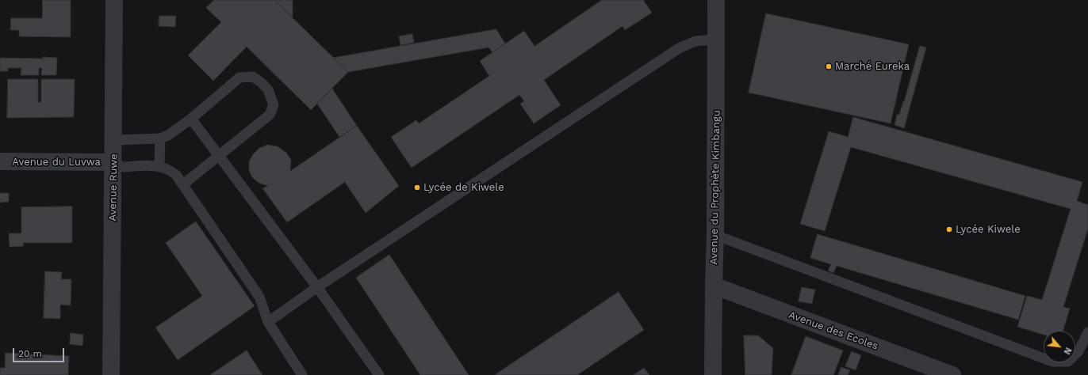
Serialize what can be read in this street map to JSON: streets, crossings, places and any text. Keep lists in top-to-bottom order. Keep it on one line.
{"streets":{"street":["Avenue du Luvwa","Avenue Ruwe","Avenue du Prophète Kimbangu","Avenue des Ecoles"]},"crossings":[["Avenue du Luvwa","Avenue Ruwe"],["Avenue du Prophète Kimbangu","Avenue des Ecoles"]],"places":["Marché Eureka","Lycée de Kiwele","Lycée Kiwele"],"scale_bar":"20 m","north":"bottom right"}
